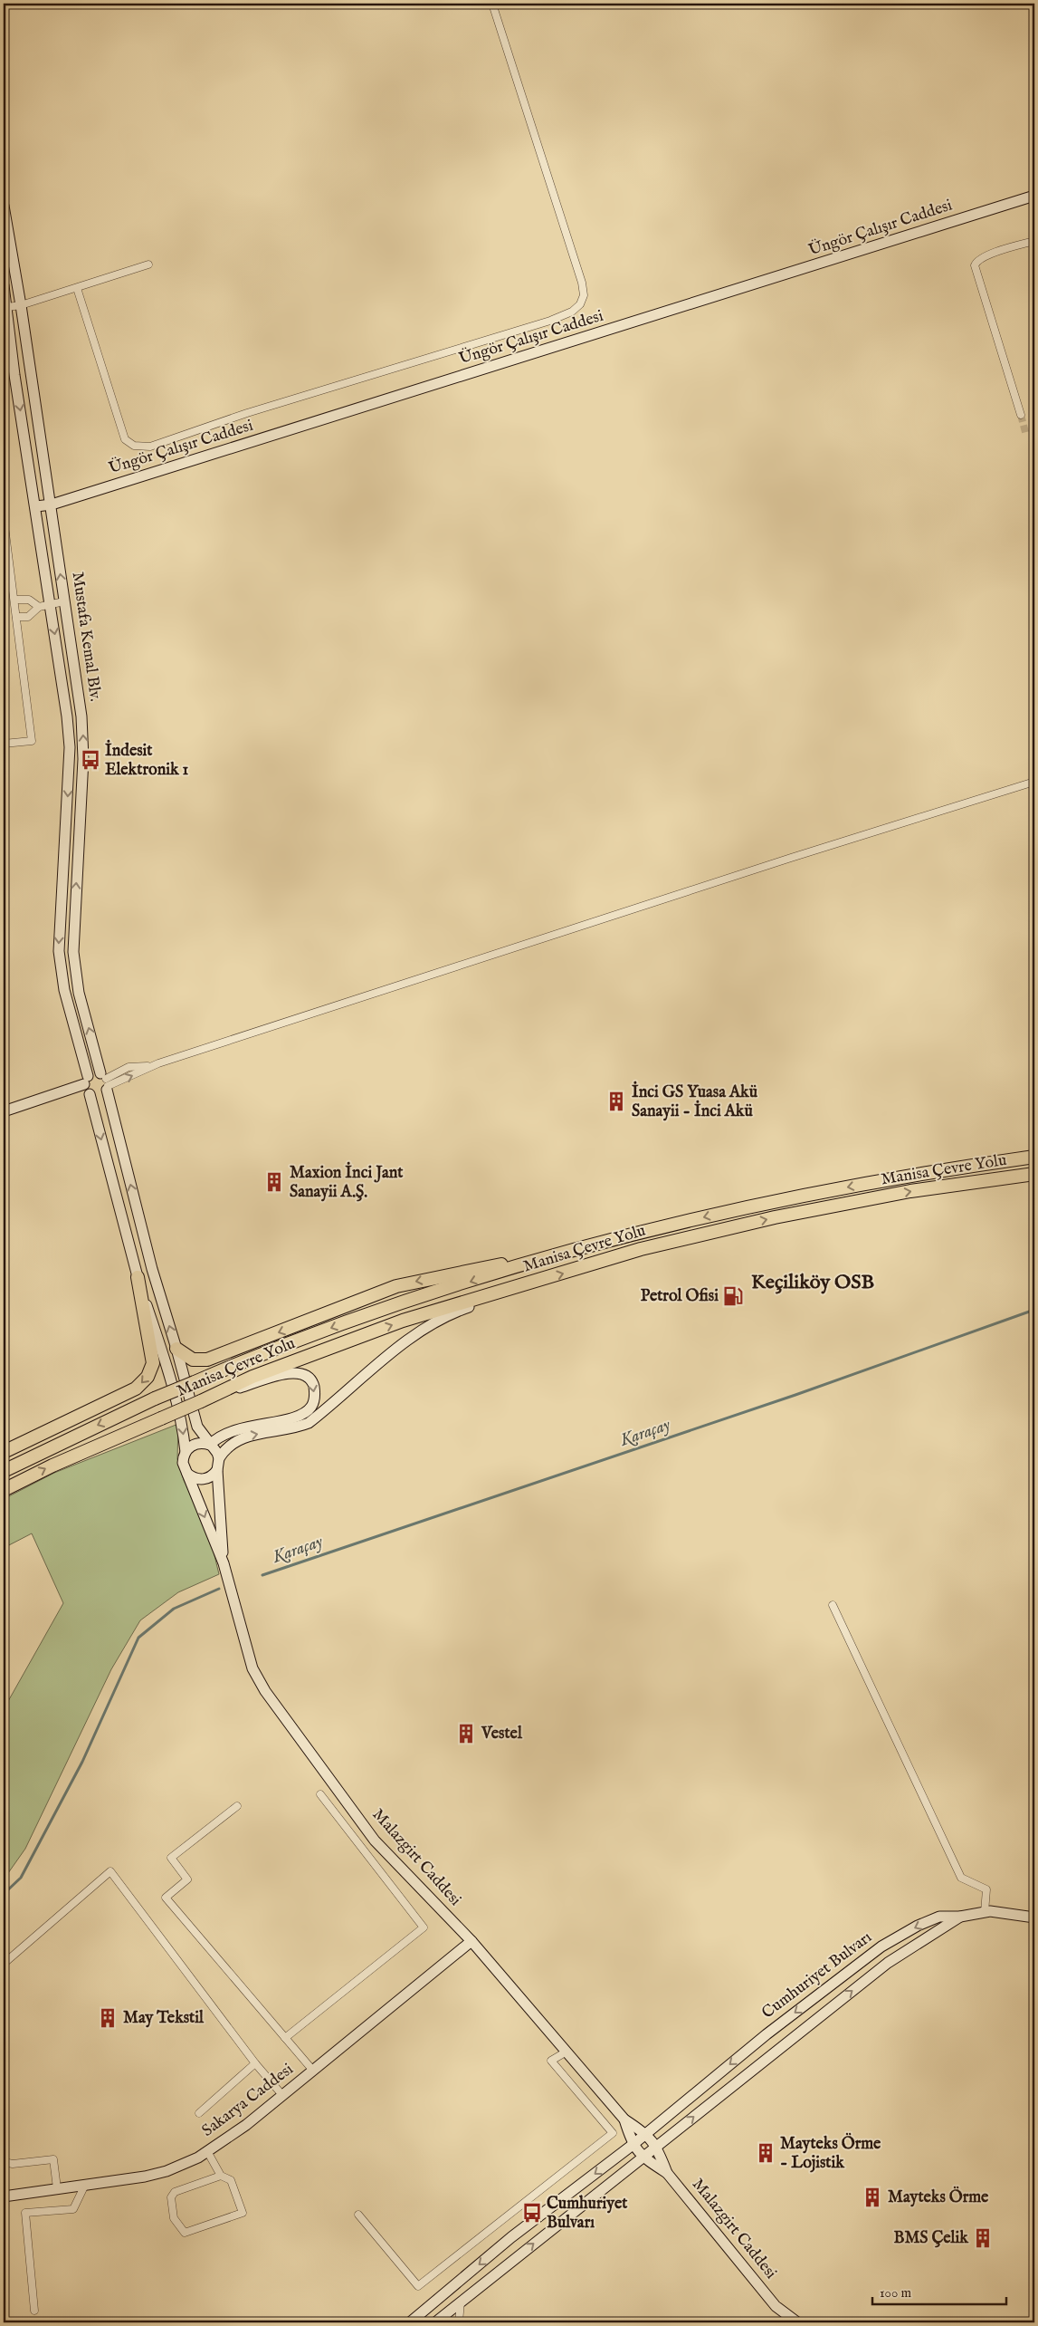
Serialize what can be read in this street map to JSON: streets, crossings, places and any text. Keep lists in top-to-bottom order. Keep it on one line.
{"streets":{"highway":["Manisa Çevre Yolu"],"street":["Üngör Çalışır Caddesi","Mustafa Kemal Blv.","Malazgirt Caddesi","Cumhuriyet Bulvarı","Sakarya Caddesi"]},"crossings":[["Üngör Çalışır Caddesi","Mustafa Kemal Blv."],["Malazgirt Caddesi","Sakarya Caddesi"]],"districts":["Keçiliköy OSB"],"water":["Karaçay"],"places":{"bus stop":["İndesit Elektronik 1","Cumhuriyet Bulvarı"],"building":["İnci GS Yuasa Akü Sanayii - İnci Akü","Maxion İnci Jant Sanayii A.Ş.","Vestel","May Tekstil","Mayteks Örme - Lojistik","Mayteks Örme","BMS Çelik"],"fuel station":["Petrol Ofisi"]},"scale_bar":"100 m"}
